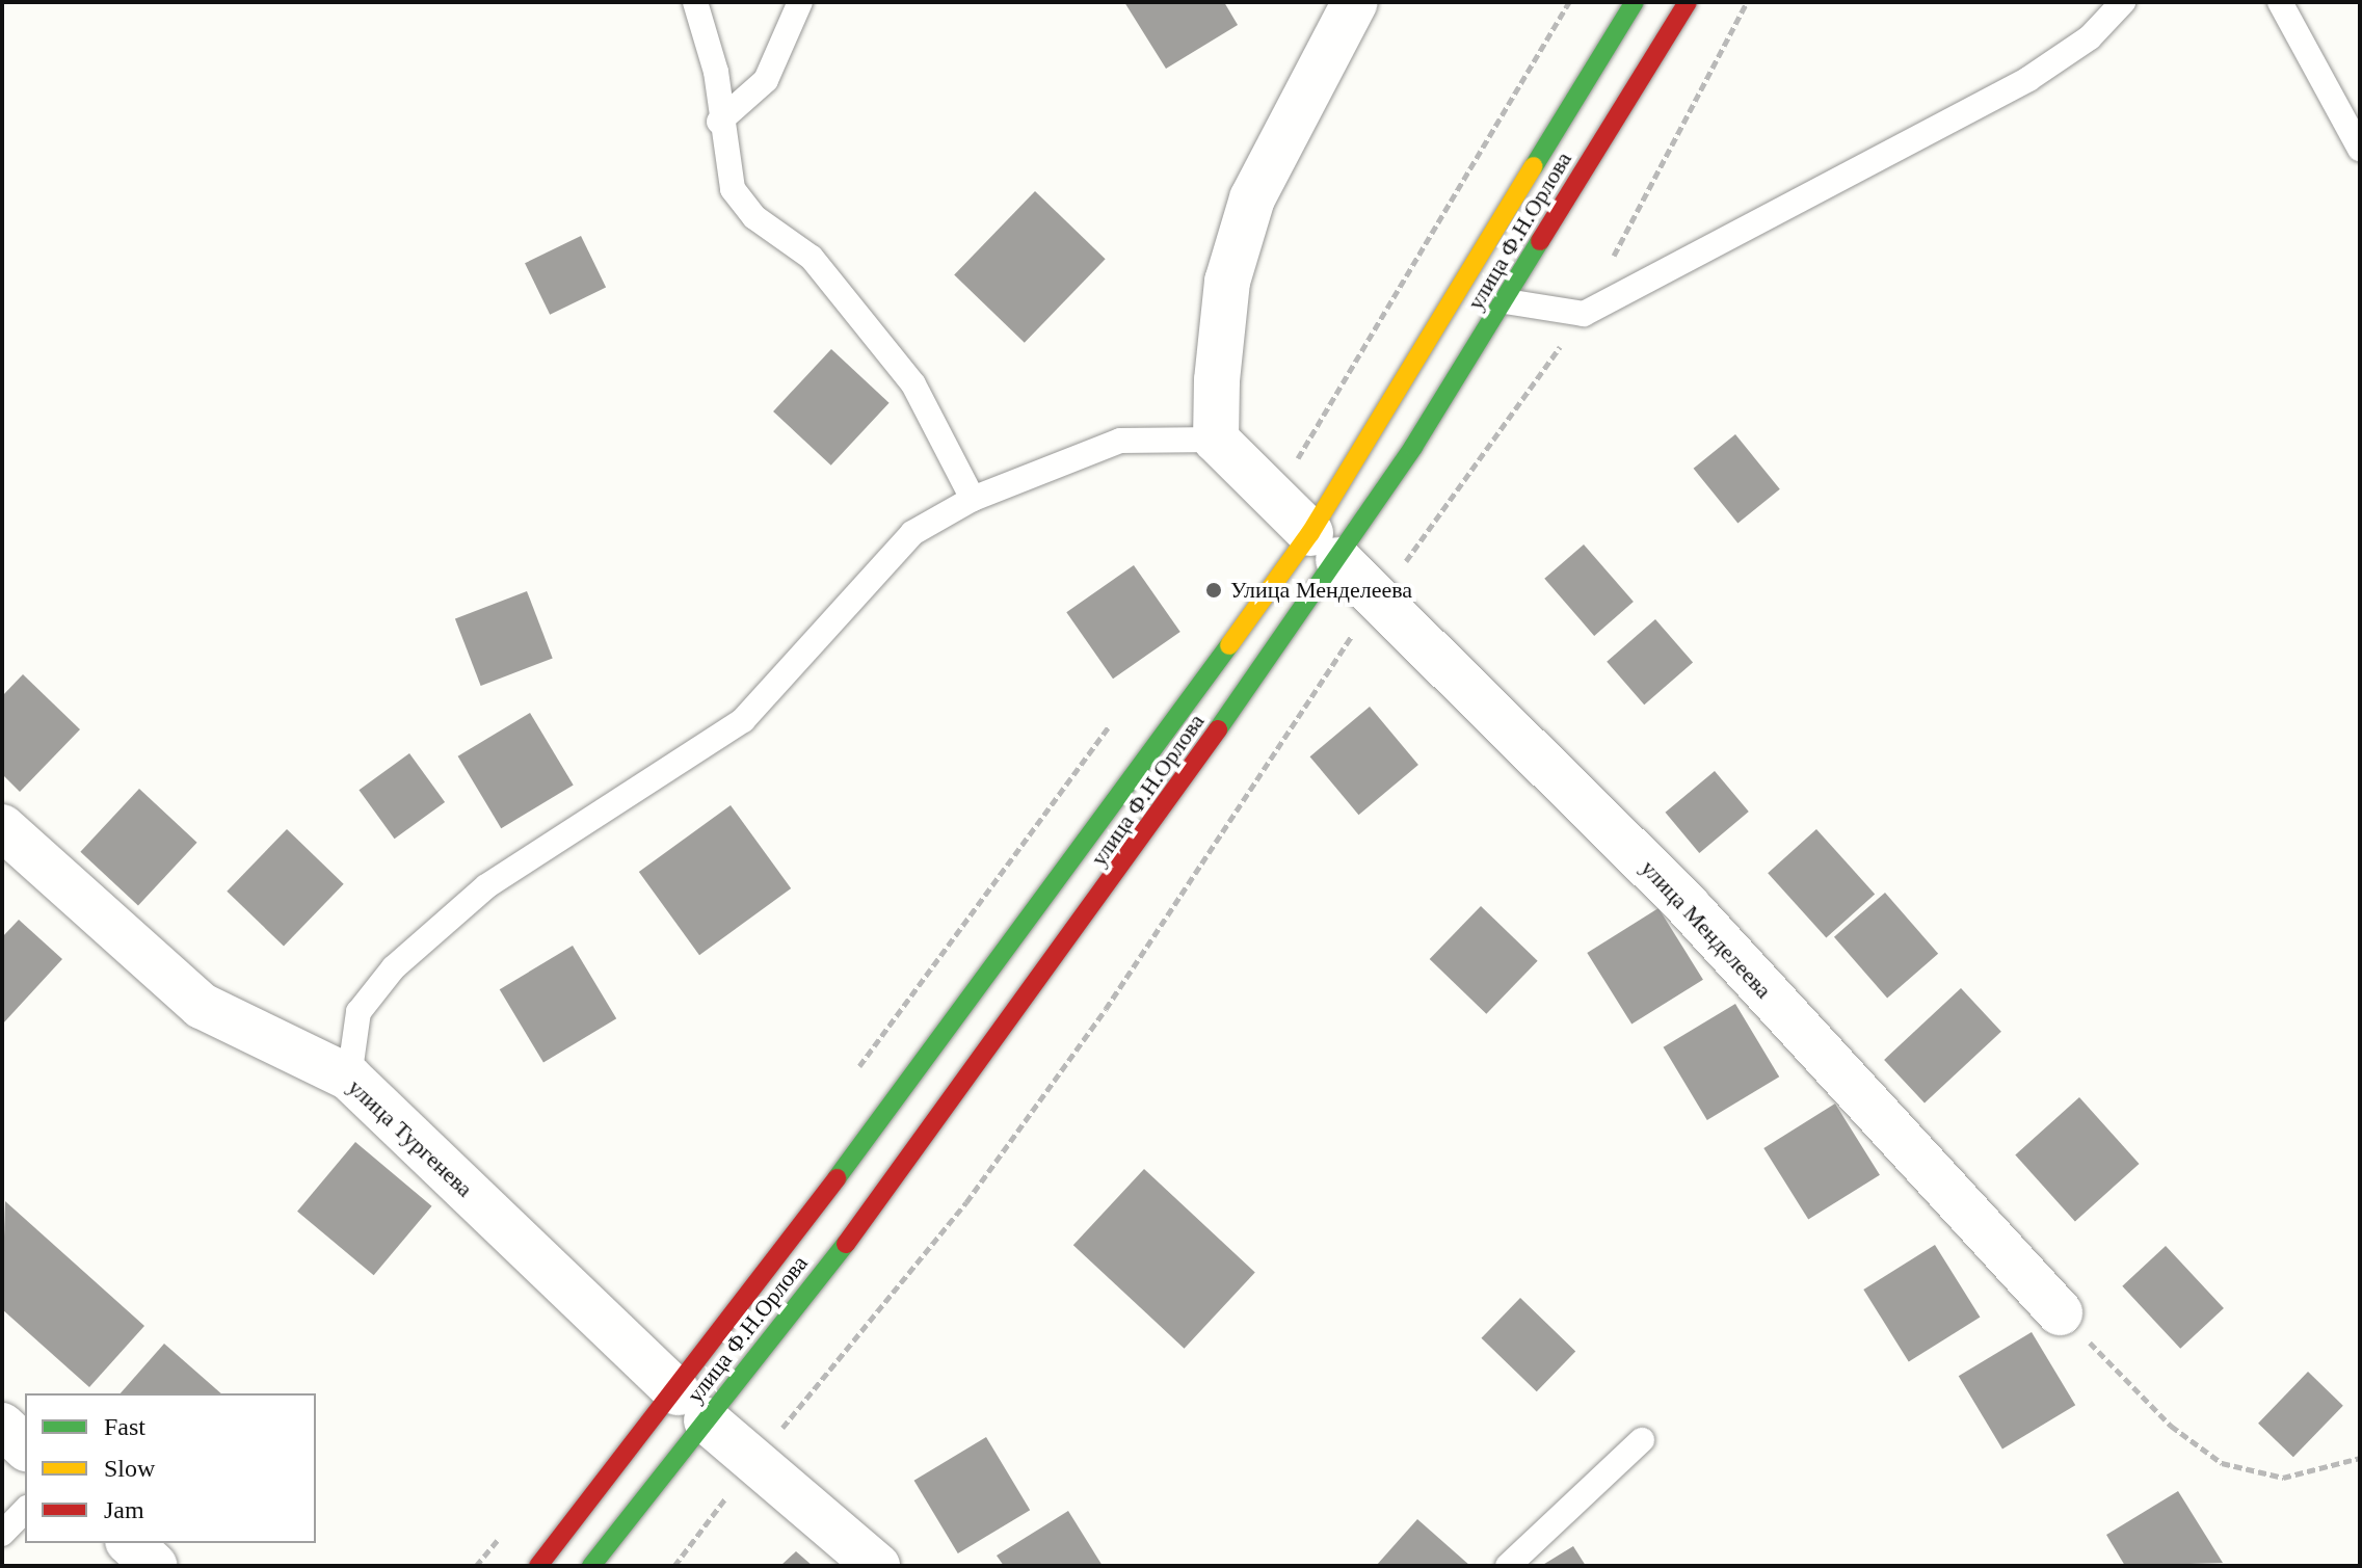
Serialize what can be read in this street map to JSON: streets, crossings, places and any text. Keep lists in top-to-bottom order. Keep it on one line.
{"streets":{"street":["улица Ф.Н.Орлова","улица Менделеева","улица Тургенева"]},"crossings":[["улица Ф.Н.Орлова","улица Менделеева"],["улица Ф.Н.Орлова","улица Тургенева"]],"places":["Улица Менделеева"],"legend":["Fast","Slow","Jam"]}
